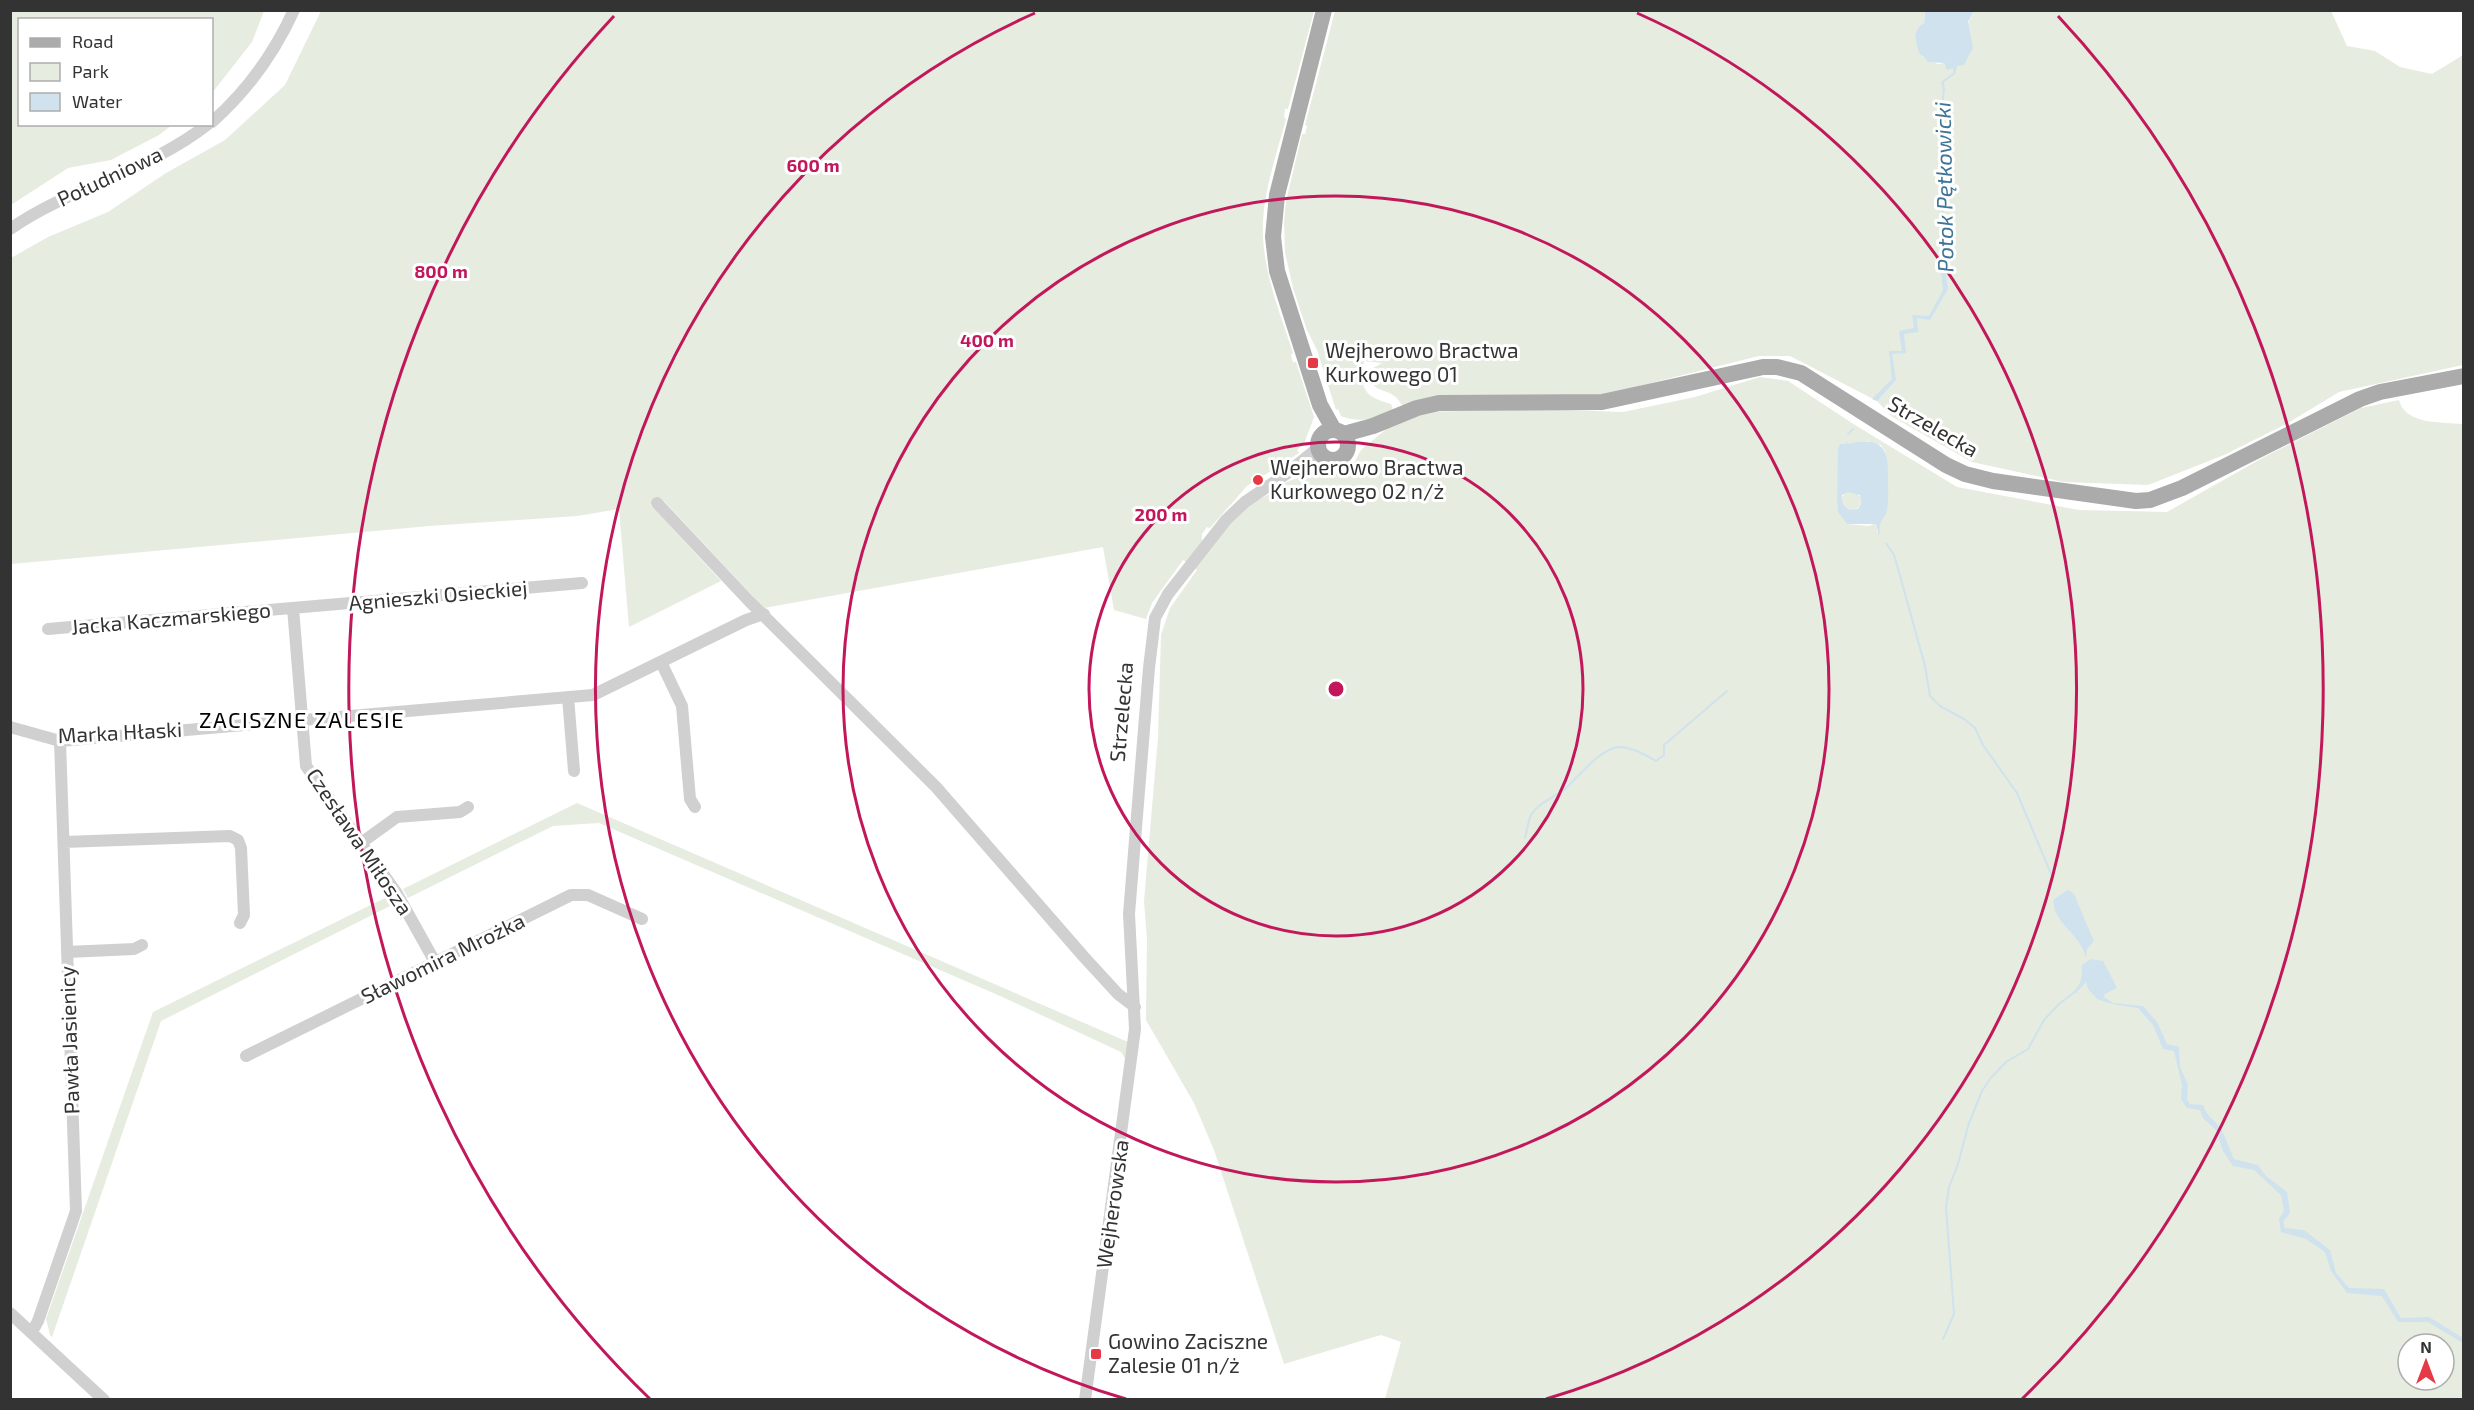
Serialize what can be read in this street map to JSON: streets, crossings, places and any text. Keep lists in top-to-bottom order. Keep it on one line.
{"streets":{"main road":["Strzelecka"],"street":["Południowa","Agnieszki Osieckiej","Jacka Kaczmarskiego","Marka Hłaski","Czesława Miłosza","Sławomira Mrożka","Pawła Jasienicy","Wejherowska"]},"crossings":[["Strzelecka","Wejherowska"],["Agnieszki Osieckiej","Jacka Kaczmarskiego"],["Agnieszki Osieckiej","Czesława Miłosza"],["Jacka Kaczmarskiego","Czesława Miłosza"],["Marka Hłaski","Czesława Miłosza"],["Marka Hłaski","Pawła Jasienicy"],["Czesława Miłosza","Sławomira Mrożka"]],"districts":["ZACISZNE ZALESIE"],"water":["Potok Pętkowicki"],"places":{"transit":["Wejherowo Bractwa Kurkowego 01","Gowino Zaciszne Zalesie 01 n/ż"],"other":["Wejherowo Bractwa Kurkowego 02 n/ż"]},"legend":["Road","Park","Water"],"north":"top","rings":["600 m","800 m","400 m","200 m"]}
